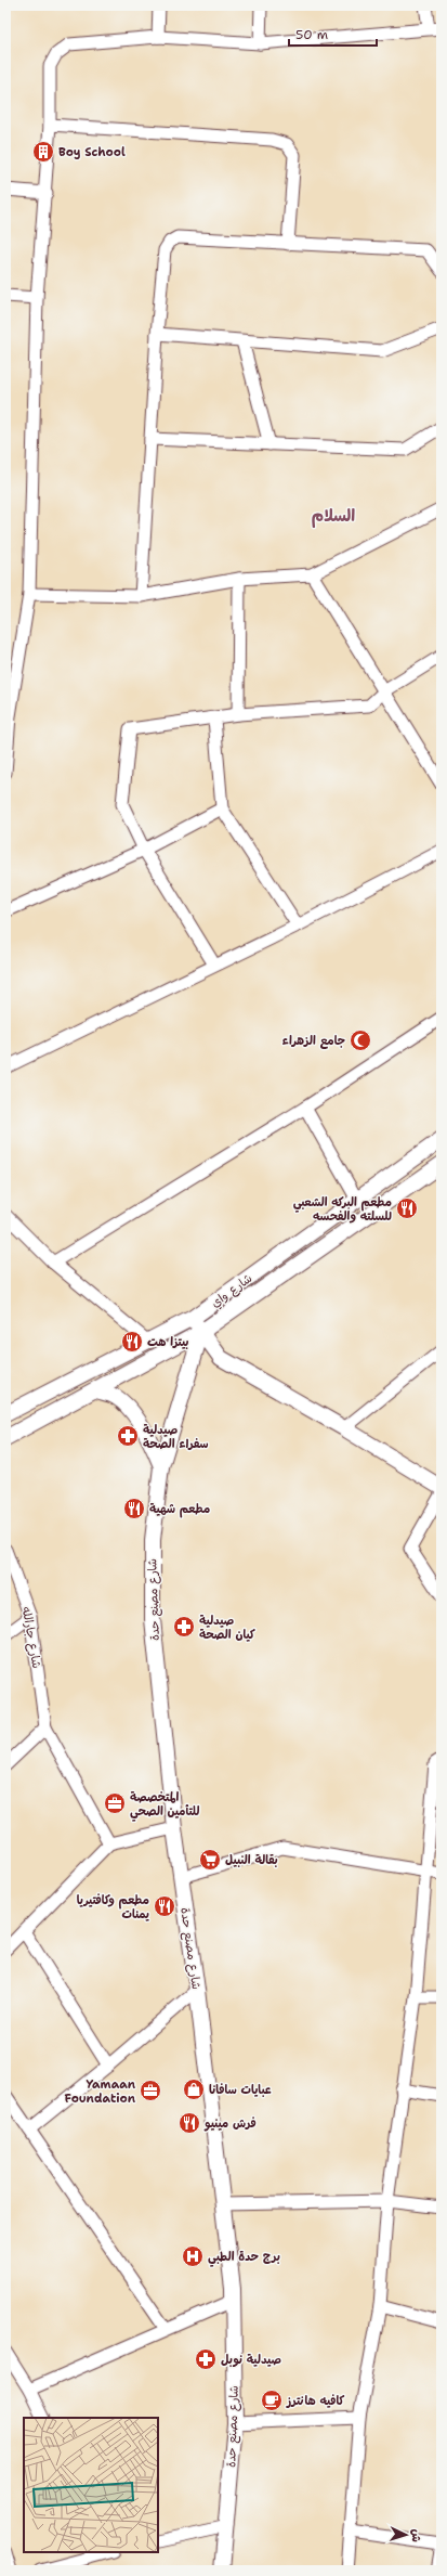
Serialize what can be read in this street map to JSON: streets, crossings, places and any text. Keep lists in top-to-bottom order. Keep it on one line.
{"streets":{"street":["شارع واي","شارع مصنع حدة","شارع جارالله"]},"crossings":[["شارع واي","شارع مصنع حدة"]],"districts":["السلام"],"places":{"building":["Boy School"],"mosque":["جامع الزهراء"],"restaurant":["مطعم البركه الشعبي للسلته والفحسه","بيتزا هت","مطعم شهية","مطعم وكافتيريا يمنات","فرش مينيو"],"pharmacy":["صيدلية سفراء الصحة","صيدلية كيان الصحة","صيدلية نوبل"],"office":["المتخصصة للتأمين الصحي","Yamaan Foundation"],"supermarket":["بقالة النبيل"],"shop":["عبايات سافانا"],"hospital":["برج حدة الطبي"],"cafe":["كافيه هانترز"]},"scale_bar":"50 m","north":"right"}
